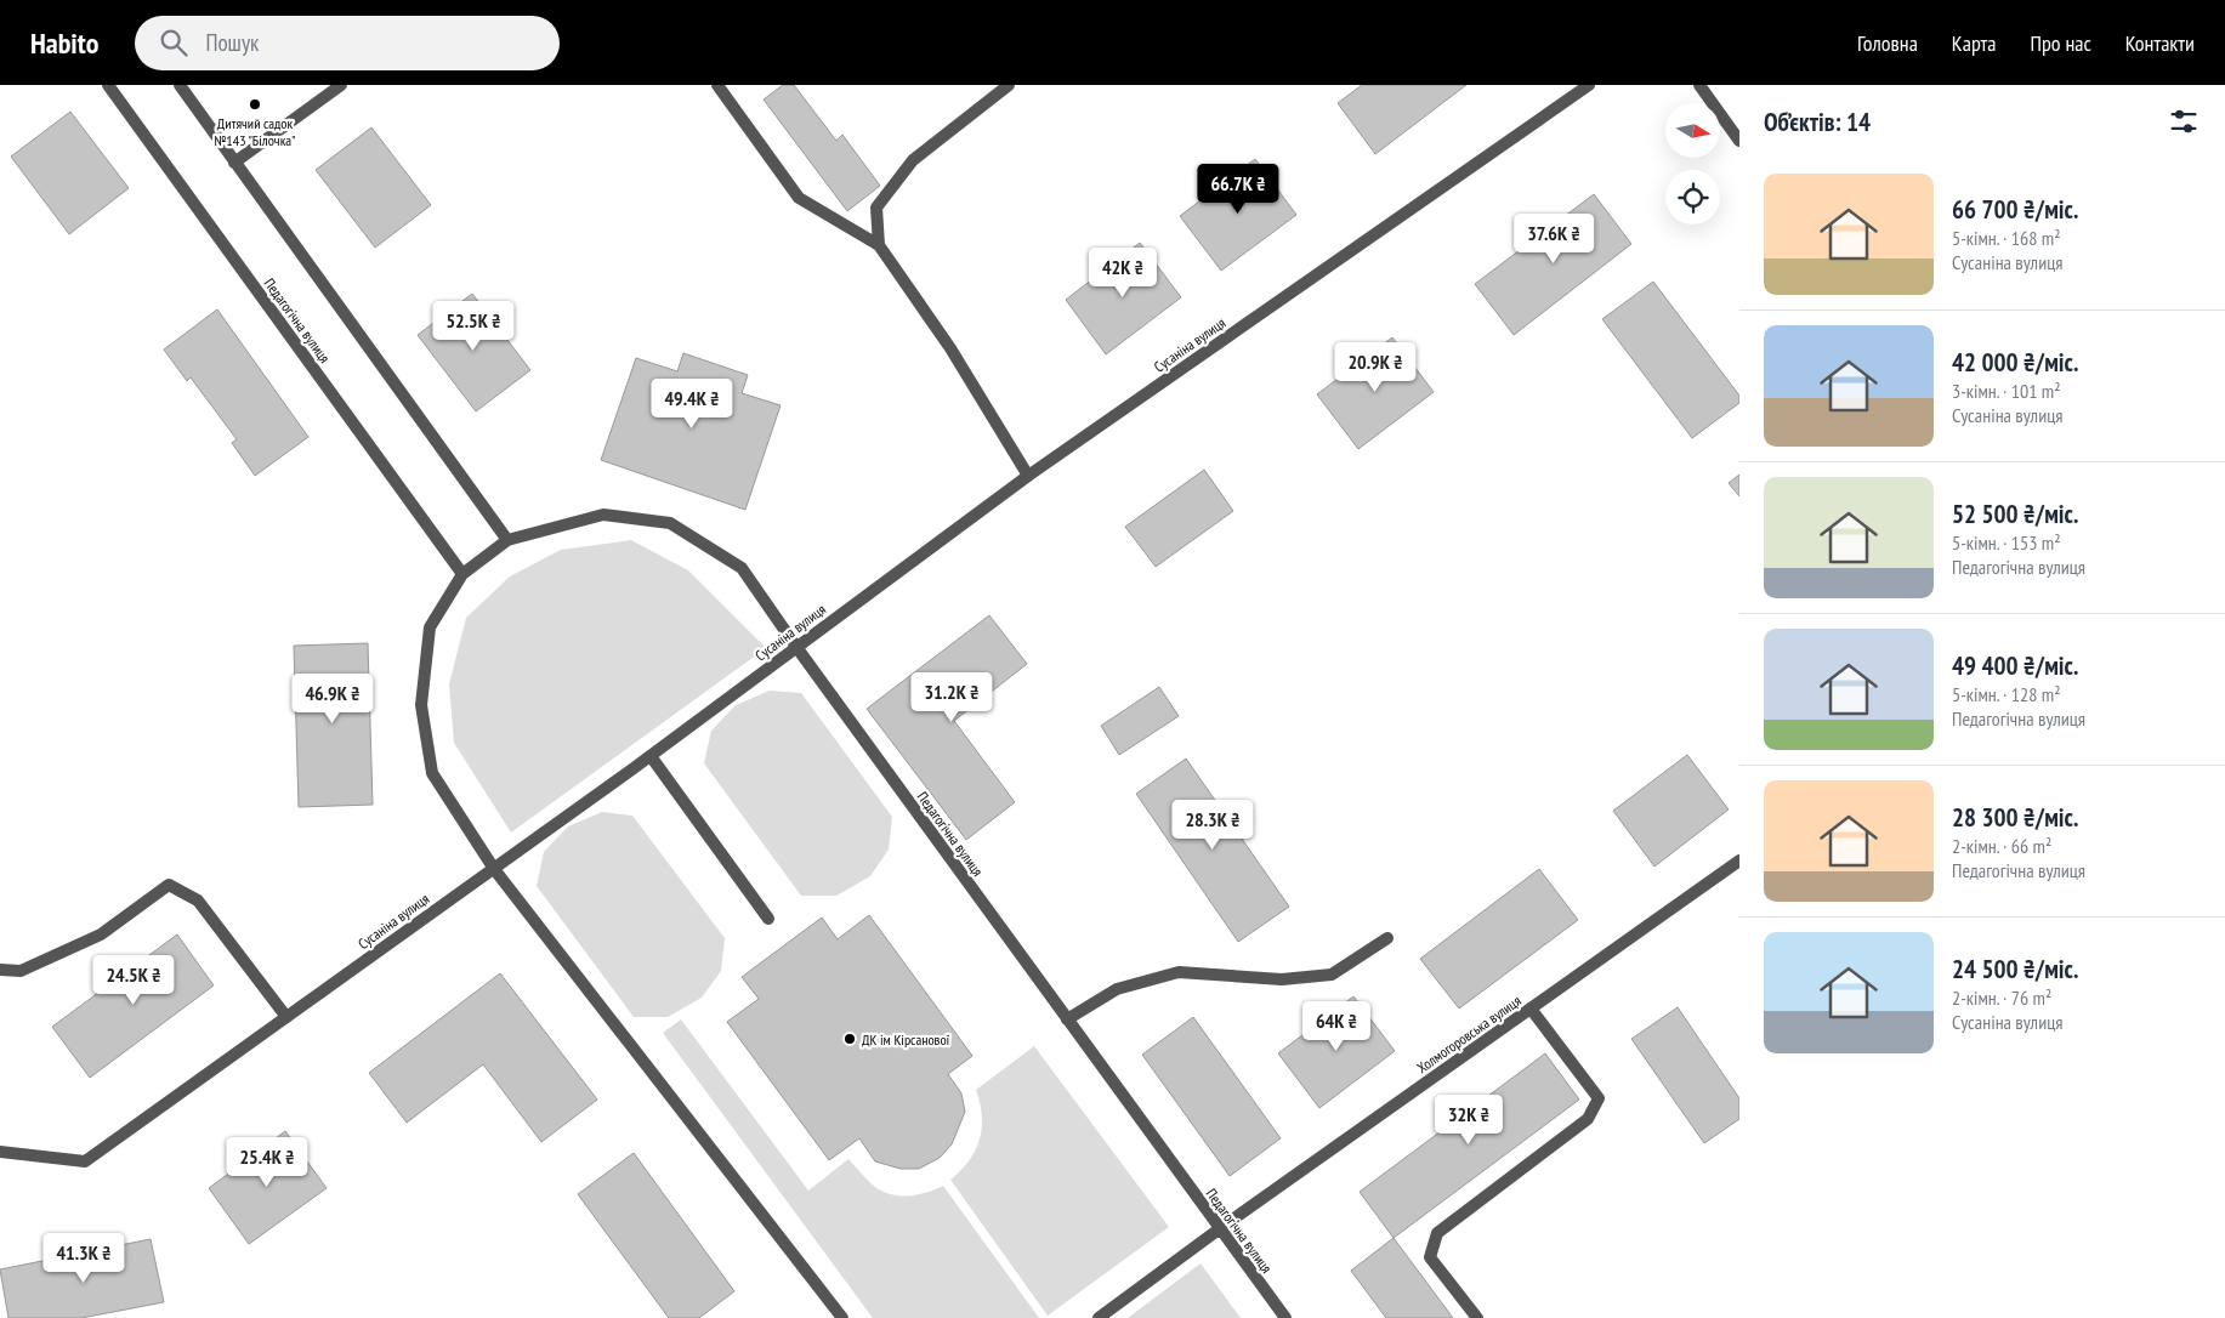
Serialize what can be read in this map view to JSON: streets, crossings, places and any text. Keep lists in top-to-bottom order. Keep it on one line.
{"streets":{"street":["Педагогічна вулиця","Сусаніна вулиця","Холмогоровська вулиця"]},"crossings":[["Педагогічна вулиця","Сусаніна вулиця"],["Педагогічна вулиця","Холмогоровська вулиця"]],"places":["Дитячий садок №143 \"Білочка\"","ДК ім Кірсанової"],"north":"right","page":{"header":"Habito","search":"Пошук","nav":["Головна","Карта","Про нас","Контакти"],"heading":"Об’єктів: 14","list":[{"name":"66 700 ₴/міс.","note":"5-кімн. · 168 m² · Сусаніна вулиця"},{"name":"42 000 ₴/міс.","note":"3-кімн. · 101 m² · Сусаніна вулиця"},{"name":"52 500 ₴/міс.","note":"5-кімн. · 153 m² · Педагогічна вулиця"},{"name":"49 400 ₴/міс.","note":"5-кімн. · 128 m² · Педагогічна вулиця"},{"name":"28 300 ₴/міс.","note":"2-кімн. · 66 m² · Педагогічна вулиця"},{"name":"24 500 ₴/міс.","note":"2-кімн. · 76 m² · Сусаніна вулиця"}],"price":["66.7K ₴","37.6K ₴","42K ₴","52.5K ₴","20.9K ₴","49.4K ₴","31.2K ₴","46.9K ₴","28.3K ₴","24.5K ₴","64K ₴","32K ₴","25.4K ₴","41.3K ₴"]}}
